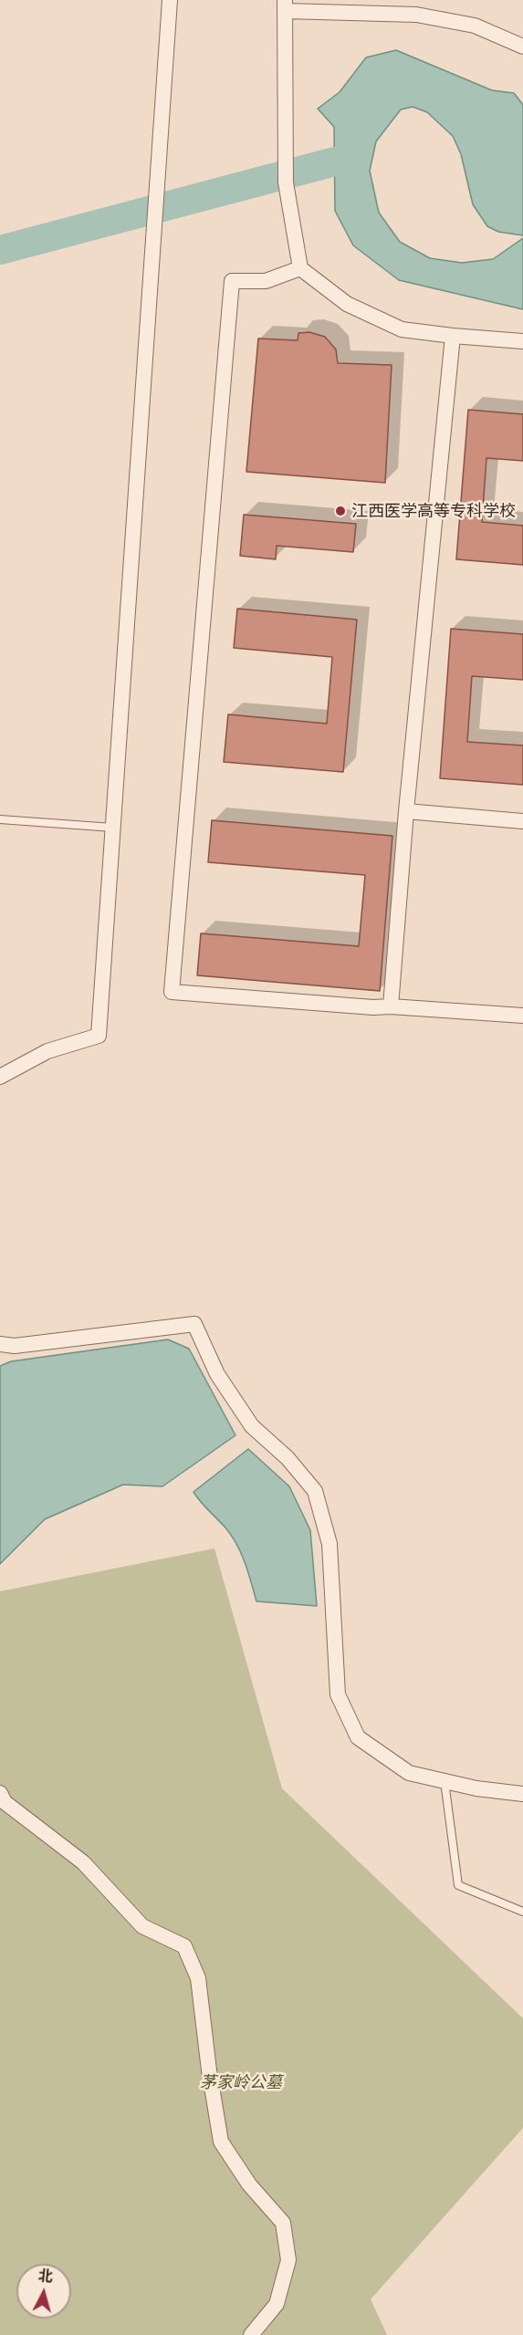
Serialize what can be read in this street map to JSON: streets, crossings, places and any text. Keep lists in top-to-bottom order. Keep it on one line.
{"parks":["茅家岭公墓"],"places":["江西医学高等专科学校"],"north":"top"}
